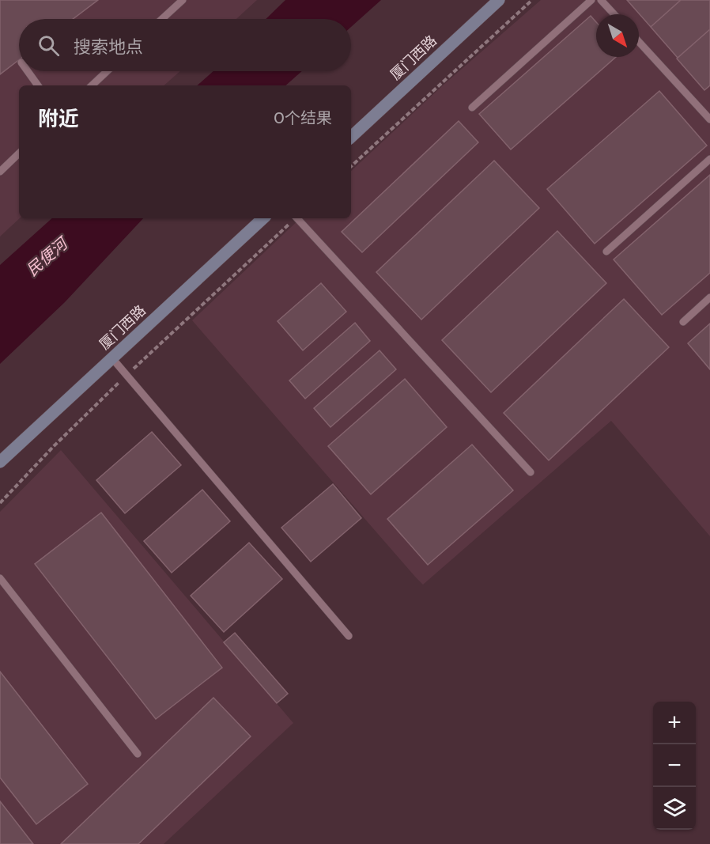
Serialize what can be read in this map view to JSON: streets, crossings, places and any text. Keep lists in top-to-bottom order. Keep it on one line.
{"streets":{"street":["厦门西路"]},"water":["民便河"],"north":"bottom right","page":{"search":"搜索地点","heading":["附近","0个结果"],"map_buttons":["+","−"]}}
